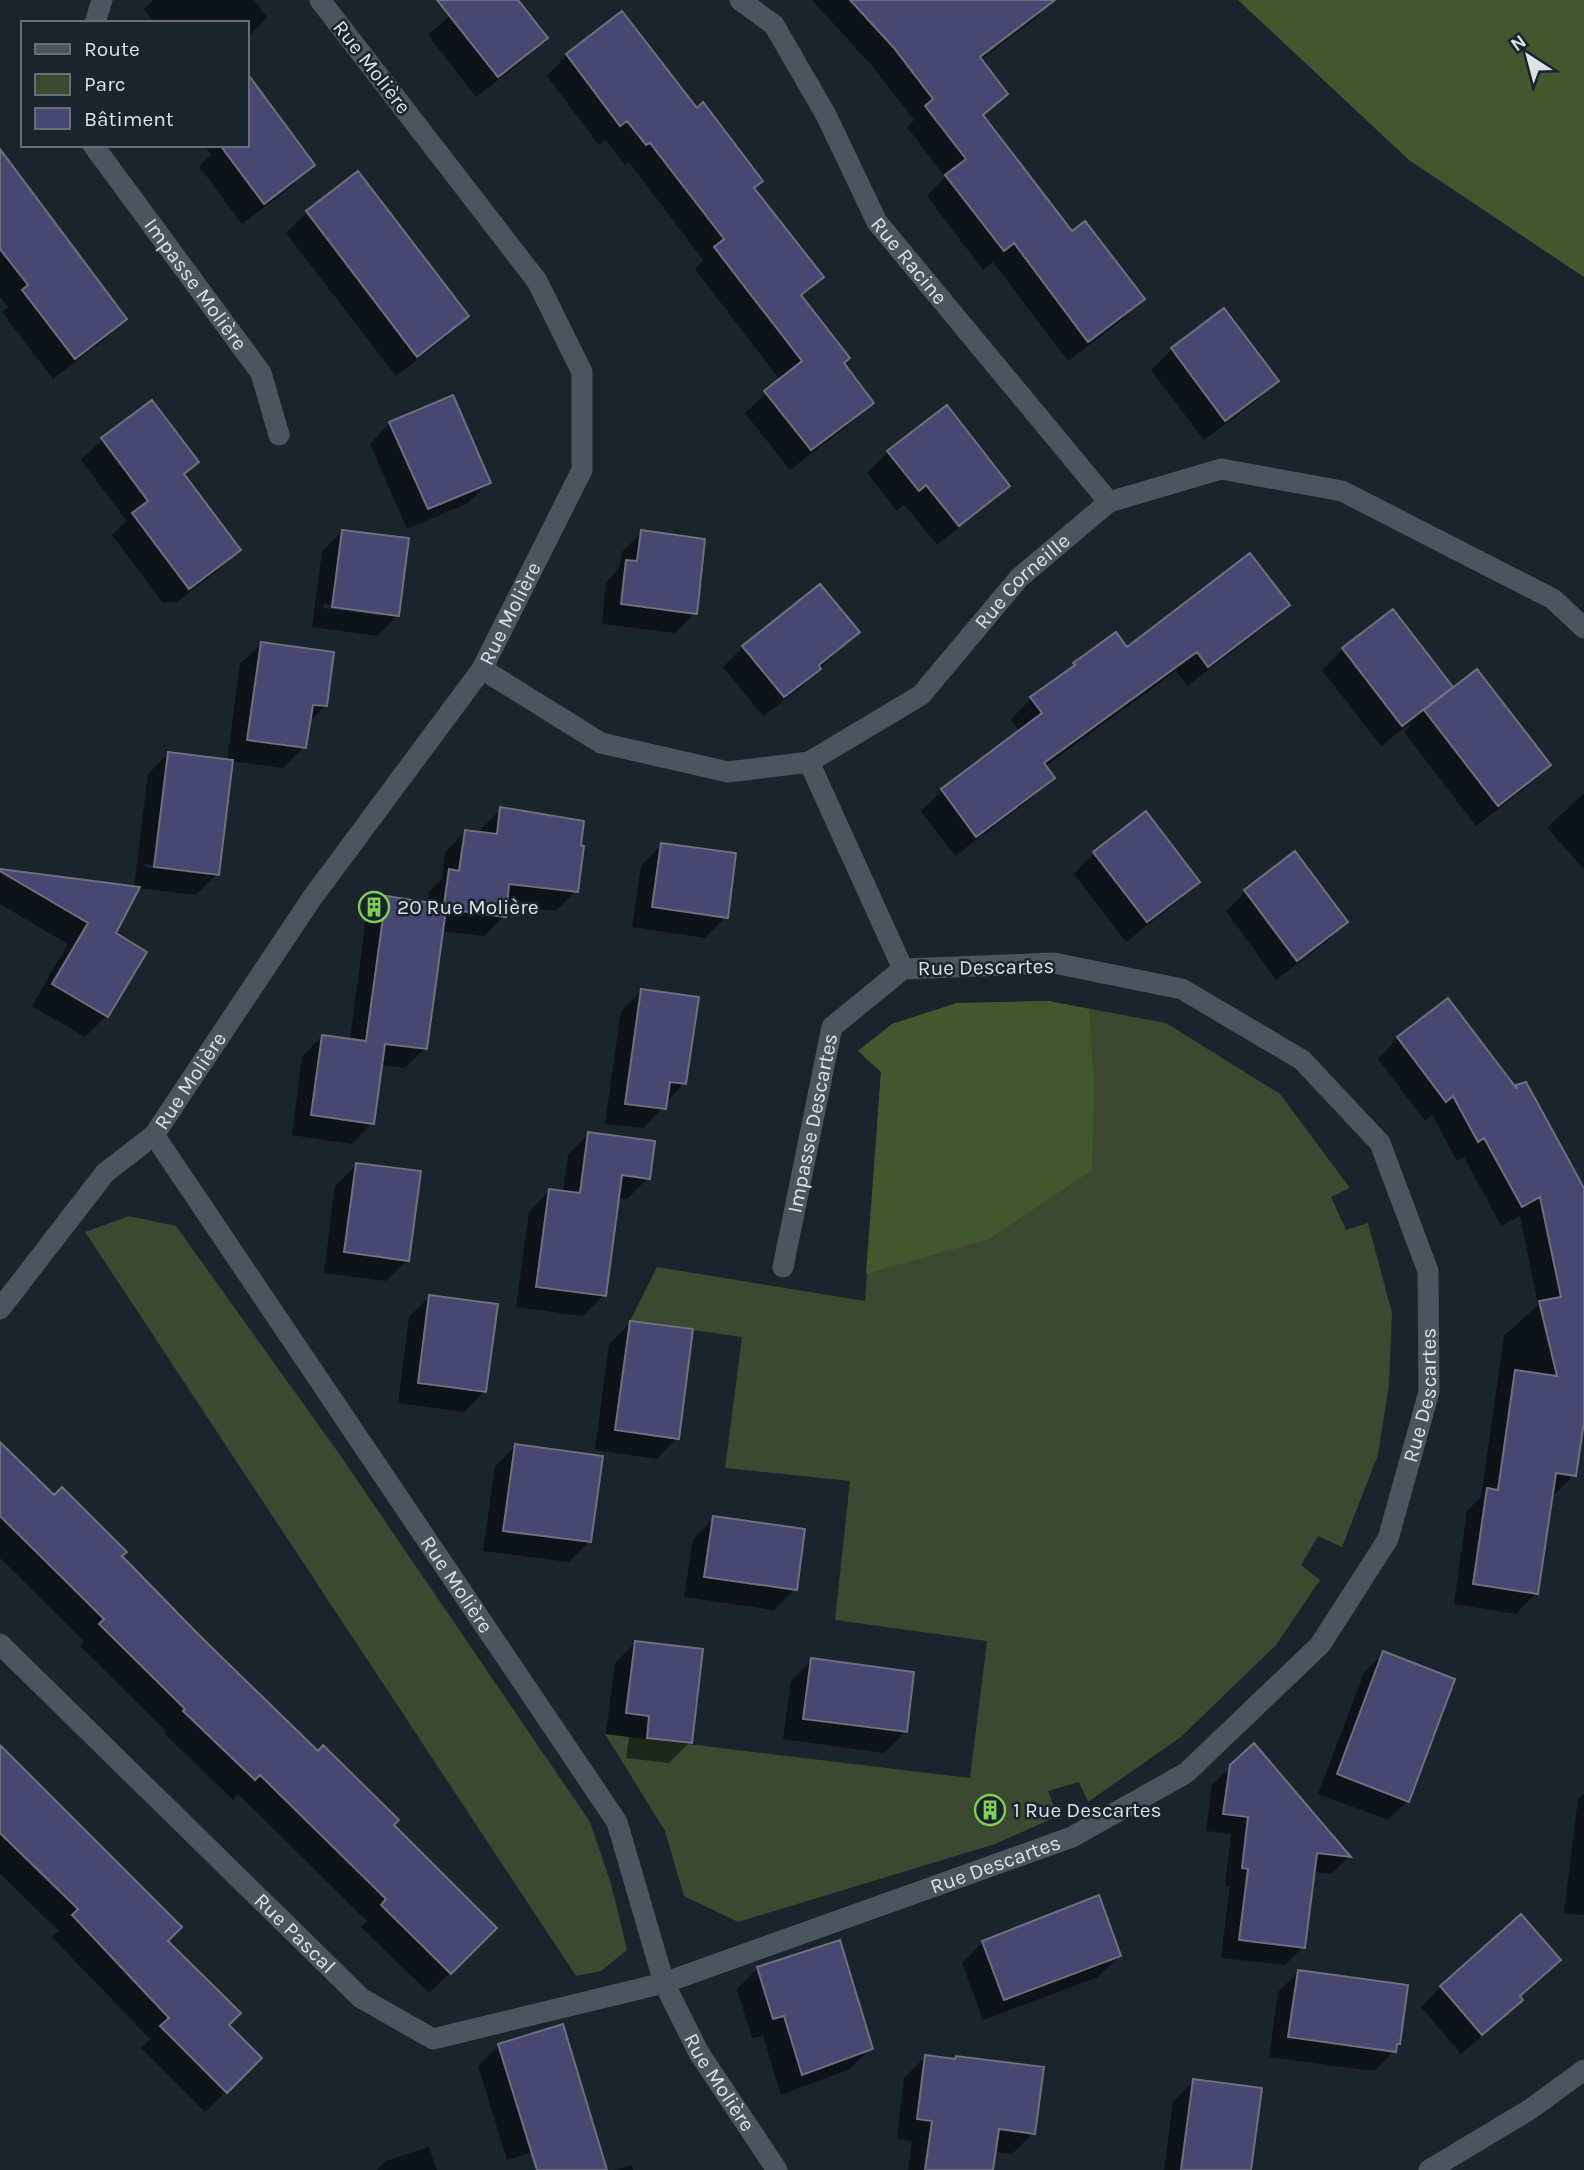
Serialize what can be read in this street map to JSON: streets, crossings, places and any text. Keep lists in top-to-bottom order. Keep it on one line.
{"streets":{"street":["Rue Molière","Rue Racine","Impasse Molière","Rue Corneille","Rue Descartes","Impasse Descartes","Rue Pascal"]},"crossings":[["Rue Molière","Rue Corneille"],["Rue Molière","Rue Descartes"],["Rue Molière","Rue Pascal"],["Rue Racine","Rue Corneille"],["Rue Corneille","Rue Descartes"],["Rue Descartes","Impasse Descartes"],["Rue Descartes","Rue Pascal"]],"places":{"building":["20 Rue Molière","1 Rue Descartes"]},"legend":["Route","Parc","Bâtiment"],"north":"top left"}
